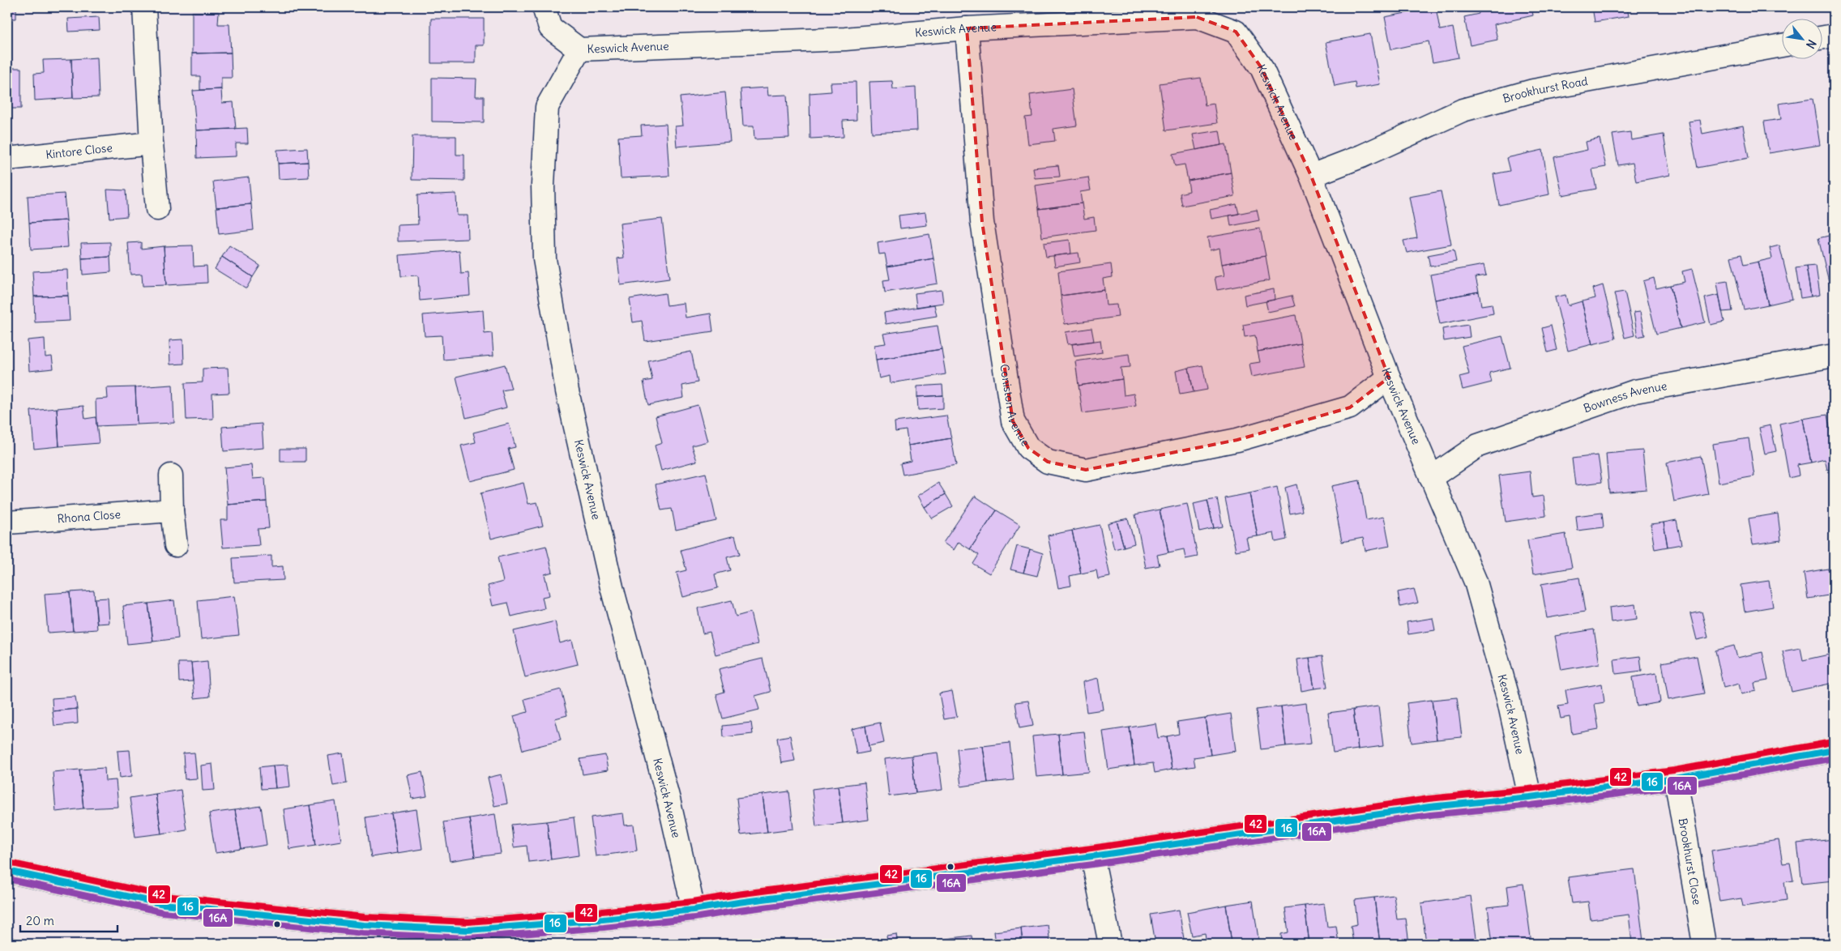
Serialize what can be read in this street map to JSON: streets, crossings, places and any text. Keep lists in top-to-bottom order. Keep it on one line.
{"streets":{"street":["Keswick Avenue","Brookhurst Road","Kintore Close","Bowness Avenue","Coniston Avenue","Rhona Close","Brookhurst Close"]},"crossings":[["Keswick Avenue","Brookhurst Road"],["Keswick Avenue","Bowness Avenue"],["Keswick Avenue","Coniston Avenue"]],"lines":["transit line 42","transit line 16","transit line 16A"],"scale_bar":"20 m","north":"bottom right"}
